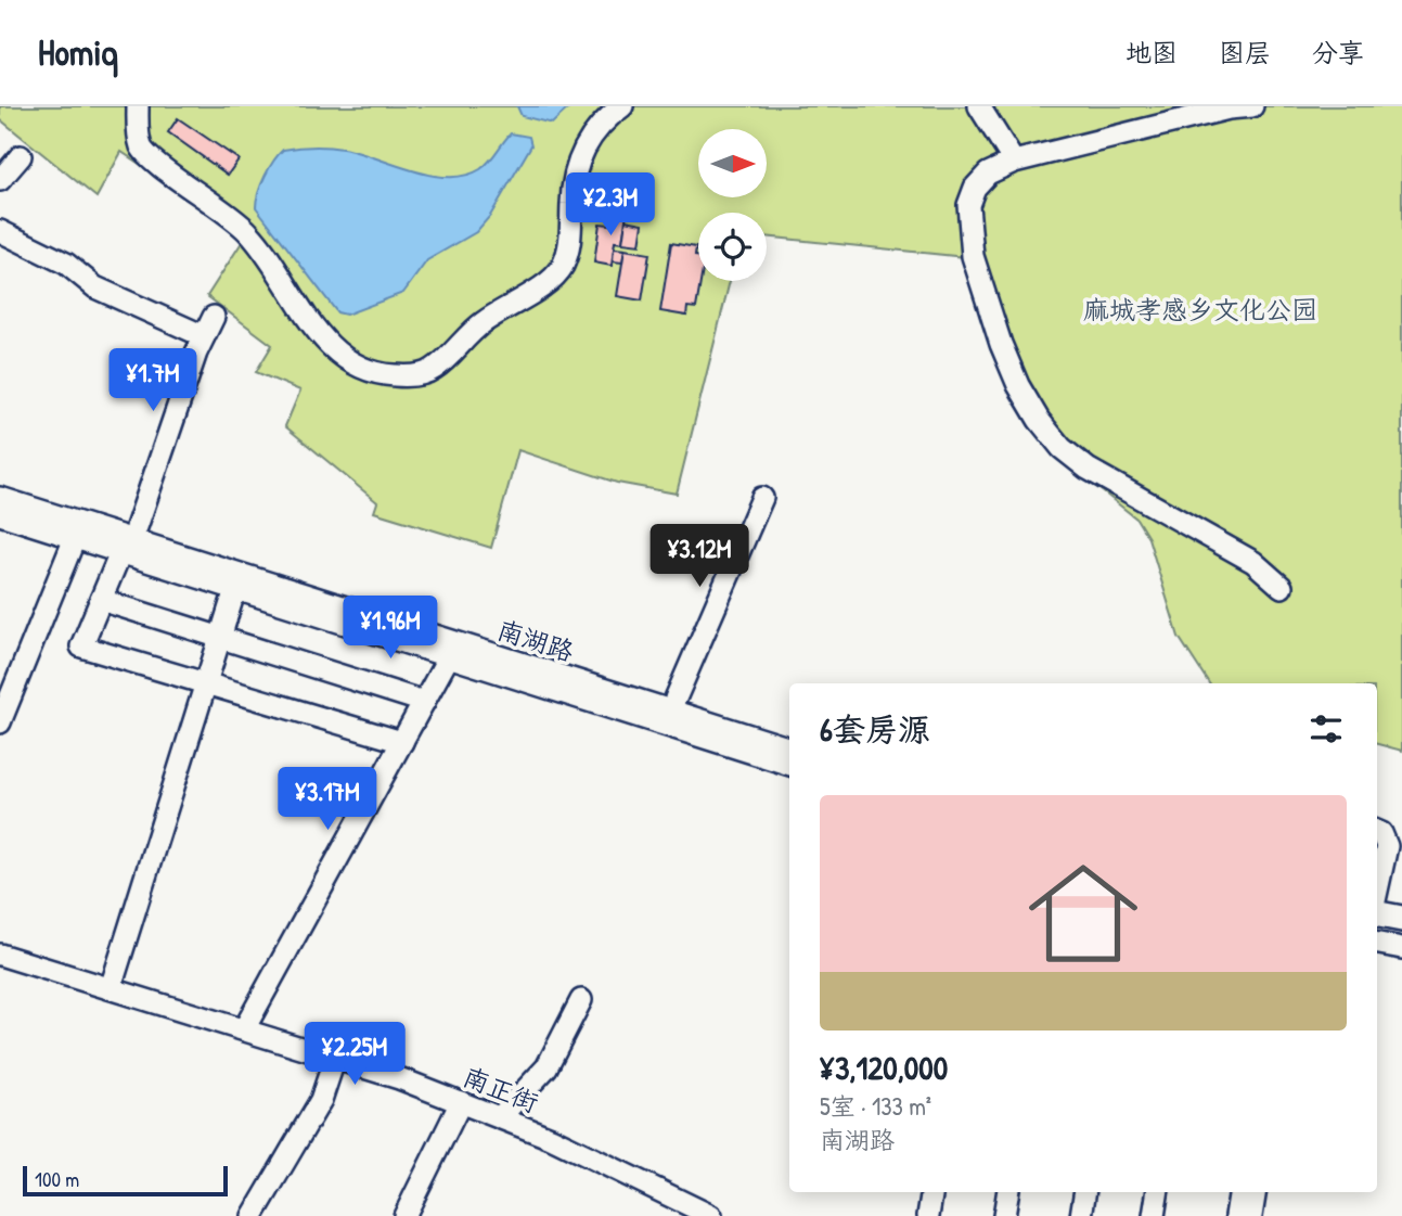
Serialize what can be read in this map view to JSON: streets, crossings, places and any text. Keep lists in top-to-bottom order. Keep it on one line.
{"streets":{"main road":["南湖路"],"street":["南正街"]},"parks":["麻城孝感乡文化公园"],"scale_bar":"100 m","north":"right","page":{"header":"Homiq","nav":["地图","图层","分享"],"price":["¥2.3M","¥1.7M","¥3.12M","¥1.96M","¥3.17M","¥2.25M"],"heading":"6套房源","list":[{"name":"¥3,120,000","note":"5室 · 133 m² · 南湖路"}],"scale":"100 m"}}
